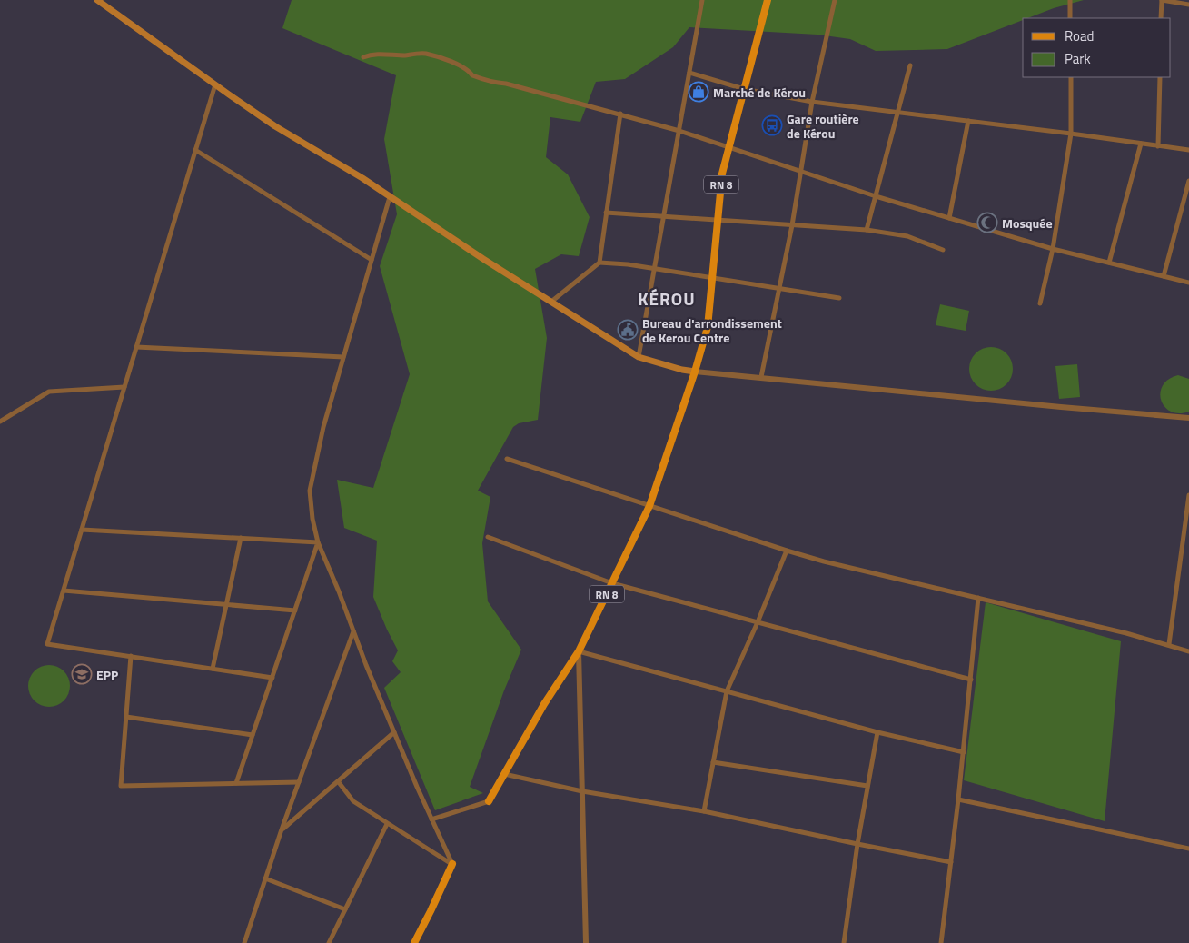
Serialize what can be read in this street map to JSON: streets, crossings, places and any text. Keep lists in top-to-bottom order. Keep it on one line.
{"streets":{"main road":["RN 8"]},"districts":["KÉROU"],"places":{"shop":["Marché de Kérou"],"bus stop":["Gare routière de Kérou"],"mosque":["Mosquée"],"public building":["Bureau d'arrondissement de Kerou Centre"],"school or university":["EPP"]},"legend":["Road","Park"]}
